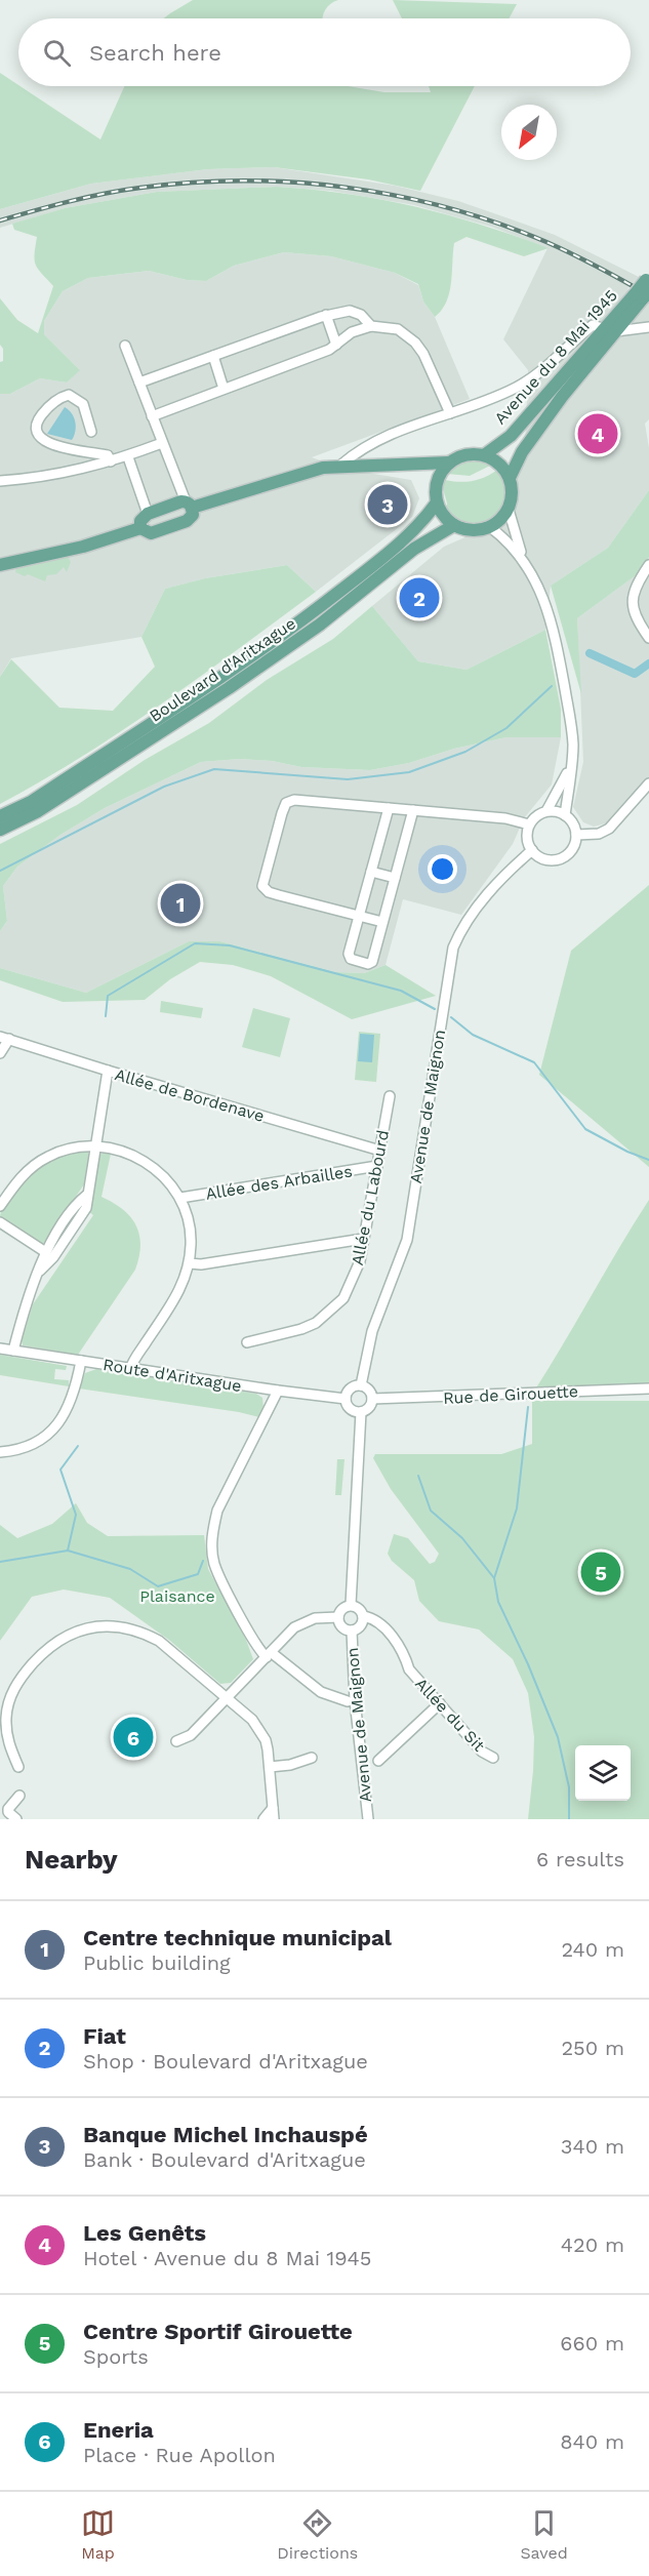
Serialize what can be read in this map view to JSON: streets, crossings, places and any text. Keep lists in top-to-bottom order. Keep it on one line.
{"streets":{"main road":["Avenue du 8 Mai 1945","Boulevard d'Aritxague"],"street":["Allée de Bordenave","Avenue de Maignon","Allée des Arbailles","Allée du Labourd","Route d'Aritxague","Rue de Girouette","Allée du Sit"]},"crossings":[["Avenue du 8 Mai 1945","Boulevard d'Aritxague"],["Allée de Bordenave","Allée du Labourd"],["Avenue de Maignon","Route d'Aritxague"],["Avenue de Maignon","Rue de Girouette"],["Avenue de Maignon","Allée du Sit"],["Allée des Arbailles","Allée du Labourd"],["Route d'Aritxague","Rue de Girouette"]],"parks":["Plaisance"],"north":"bottom left","page":{"search":"Search here","pins":["4","3","2","1","5","6"],"heading":["Nearby","6 results"],"list":[{"mark":"1","name":"Centre technique municipal","note":"Public building","value":"240 m"},{"mark":"2","name":"Fiat","note":"Shop · Boulevard d'Aritxague","value":"250 m"},{"mark":"3","name":"Banque Michel Inchauspé","note":"Bank · Boulevard d'Aritxague","value":"340 m"},{"mark":"4","name":"Les Genêts","note":"Hotel · Avenue du 8 Mai 1945","value":"420 m"},{"mark":"5","name":"Centre Sportif Girouette","note":"Sports","value":"660 m"},{"mark":"6","name":"Eneria","note":"Place · Rue Apollon","value":"840 m"}],"nav":["Map","Directions","Saved"]}}
